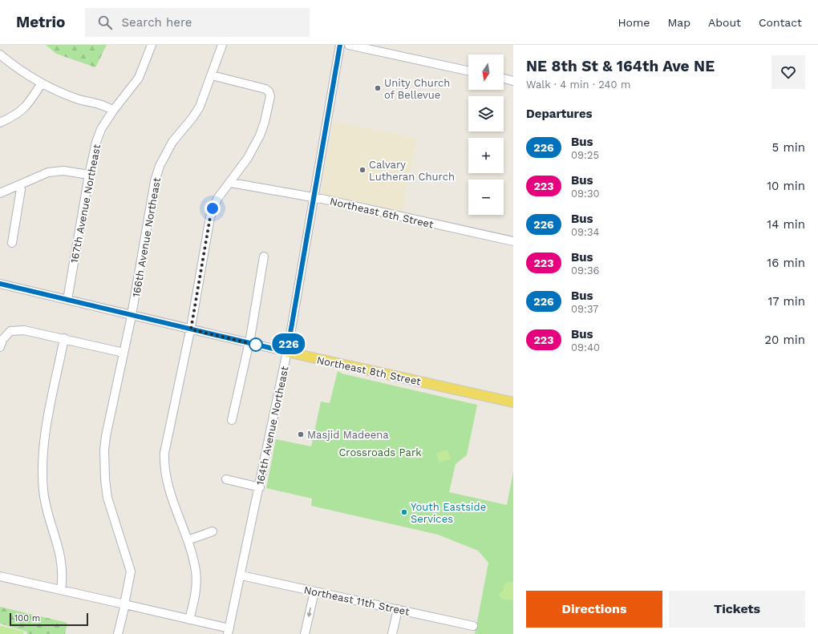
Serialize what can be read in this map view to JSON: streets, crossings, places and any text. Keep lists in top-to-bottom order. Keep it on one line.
{"streets":{"main road":["Northeast 8th Street"],"street":["167th Avenue Northeast","Northeast 6th Street","166th Avenue Northeast","164th Avenue Northeast","Northeast 11th Street"]},"crossings":[["167th Avenue Northeast","Northeast 8th Street"],["Northeast 6th Street","164th Avenue Northeast"],["166th Avenue Northeast","Northeast 8th Street"],["Northeast 8th Street","164th Avenue Northeast"],["164th Avenue Northeast","Northeast 11th Street"]],"parks":["Crossroads Park"],"places":["Unity Church of Bellevue","Calvary Lutheran Church","Masjid Madeena","Youth Eastside Services"],"lines":["bus line 226"],"scale_bar":"100 m","north":"bottom","page":{"header":"Metrio","search":"Search here","nav":["Home","Map","About","Contact"],"on_map":"226","heading":[["NE 8th St & 164th Ave NE","Walk · 4 min · 240 m"],"Departures"],"map_buttons":["+","−"],"list":[{"mark":"226","name":"Bus","note":"09:25","value":"5 min"},{"mark":"223","name":"Bus","note":"09:30","value":"10 min"},{"mark":"226","name":"Bus","note":"09:34","value":"14 min"},{"mark":"223","name":"Bus","note":"09:36","value":"16 min"},{"mark":"226","name":"Bus","note":"09:37","value":"17 min"},{"mark":"223","name":"Bus","note":"09:40","value":"20 min"}],"buttons":["Directions","Tickets"],"scale":"100 m"}}
